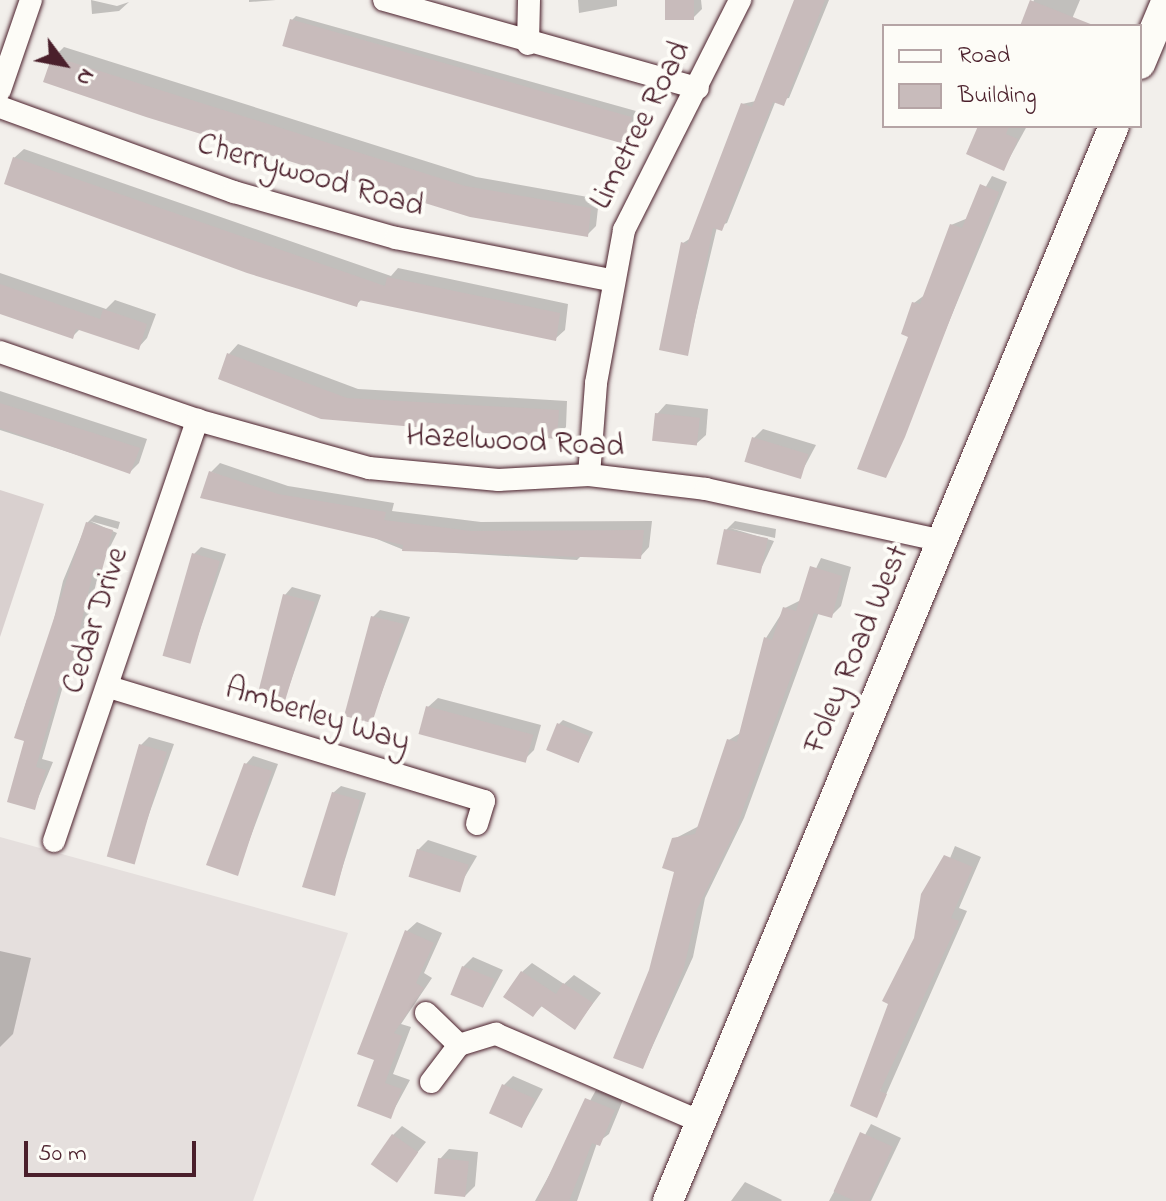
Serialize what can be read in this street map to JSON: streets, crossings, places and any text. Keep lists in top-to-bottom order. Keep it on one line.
{"streets":{"main road":["Foley Road West"],"street":["Limetree Road","Cherrywood Road","Hazelwood Road","Cedar Drive","Amberley Way"]},"crossings":[["Limetree Road","Cherrywood Road"],["Limetree Road","Hazelwood Road"],["Hazelwood Road","Cedar Drive"],["Hazelwood Road","Foley Road West"],["Cedar Drive","Amberley Way"]],"legend":["Road","Building"],"scale_bar":"50 m","north":"bottom right"}
